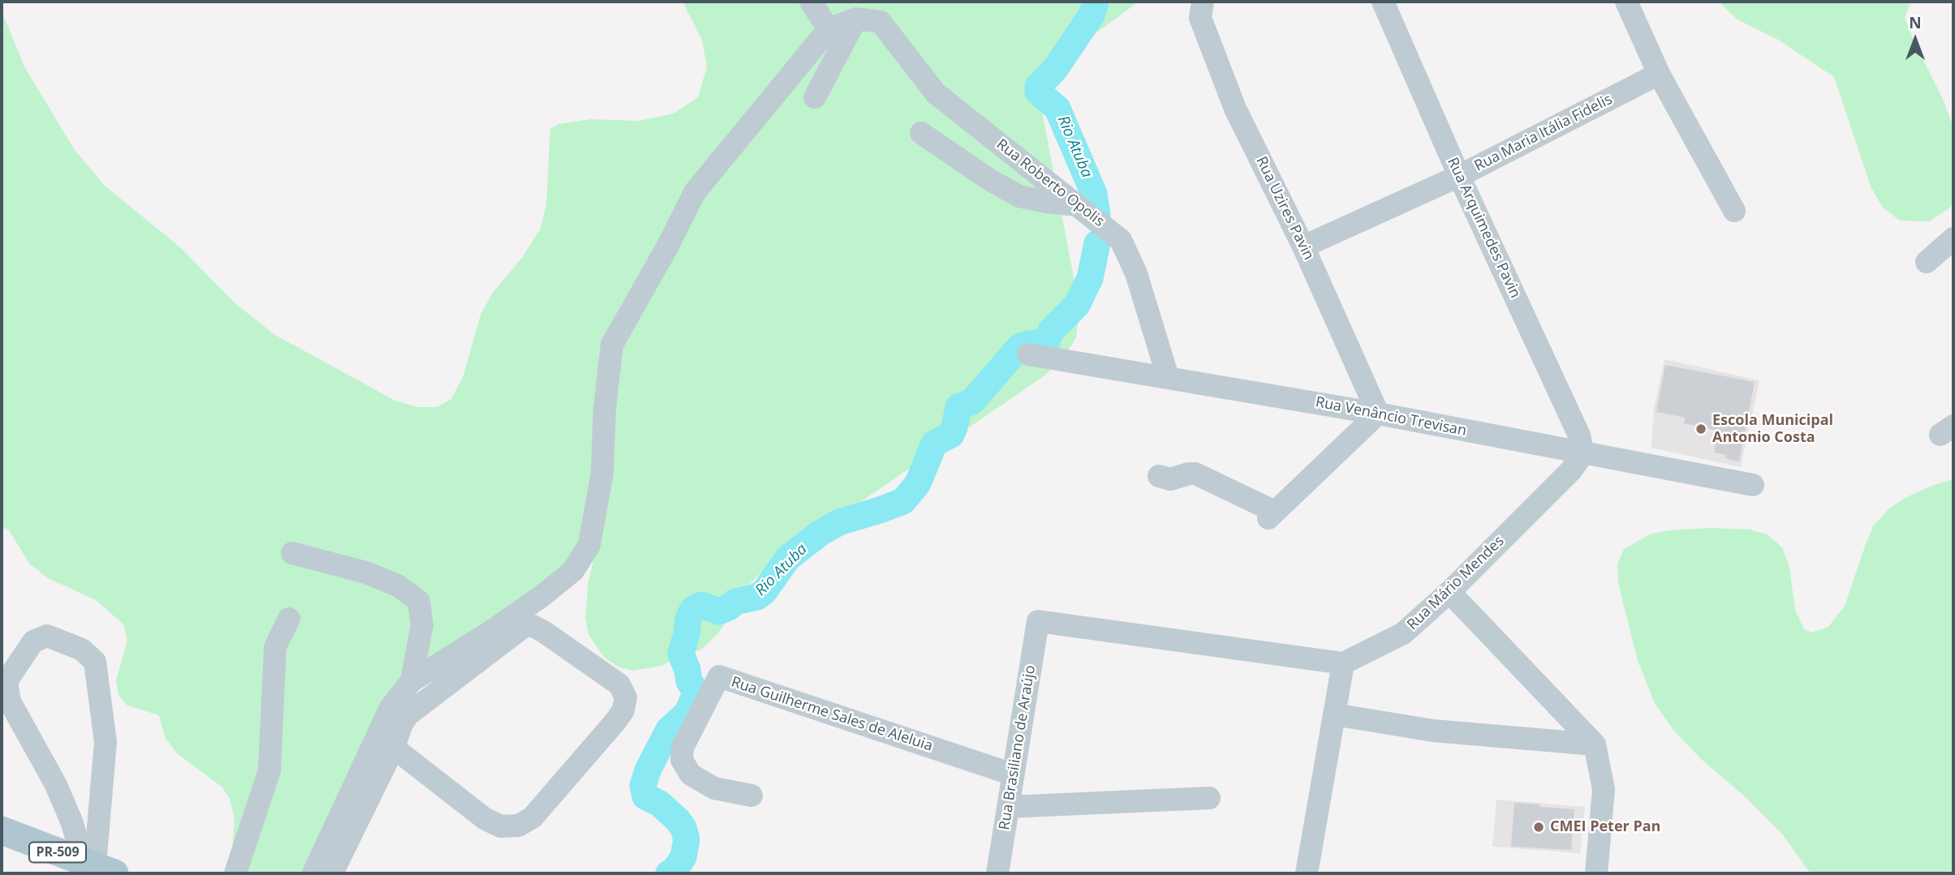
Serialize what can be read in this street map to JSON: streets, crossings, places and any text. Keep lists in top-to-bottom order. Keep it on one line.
{"streets":{"main road":["PR-509"],"street":["Rua Maria Itália Fidelis","Rua Roberto Opolis","Rua Uzires Pavin","Rua Arquimedes Pavin","Rua Venâncio Trevisan","Rua Mário Mendes","Rua Guilherme Sales de Aleluia","Rua Brasiliano de Araújo"]},"crossings":[["Rua Maria Itália Fidelis","Rua Uzires Pavin"],["Rua Maria Itália Fidelis","Rua Arquimedes Pavin"],["Rua Roberto Opolis","Rua Venâncio Trevisan"],["Rua Uzires Pavin","Rua Venâncio Trevisan"],["Rua Arquimedes Pavin","Rua Venâncio Trevisan"],["Rua Arquimedes Pavin","Rua Mário Mendes"],["Rua Venâncio Trevisan","Rua Mário Mendes"],["Rua Mário Mendes","Rua Brasiliano de Araújo"],["Rua Guilherme Sales de Aleluia","Rua Brasiliano de Araújo"]],"water":["Rio Atuba"],"places":["Escola Municipal Antonio Costa","CMEI Peter Pan"],"north":"top"}
